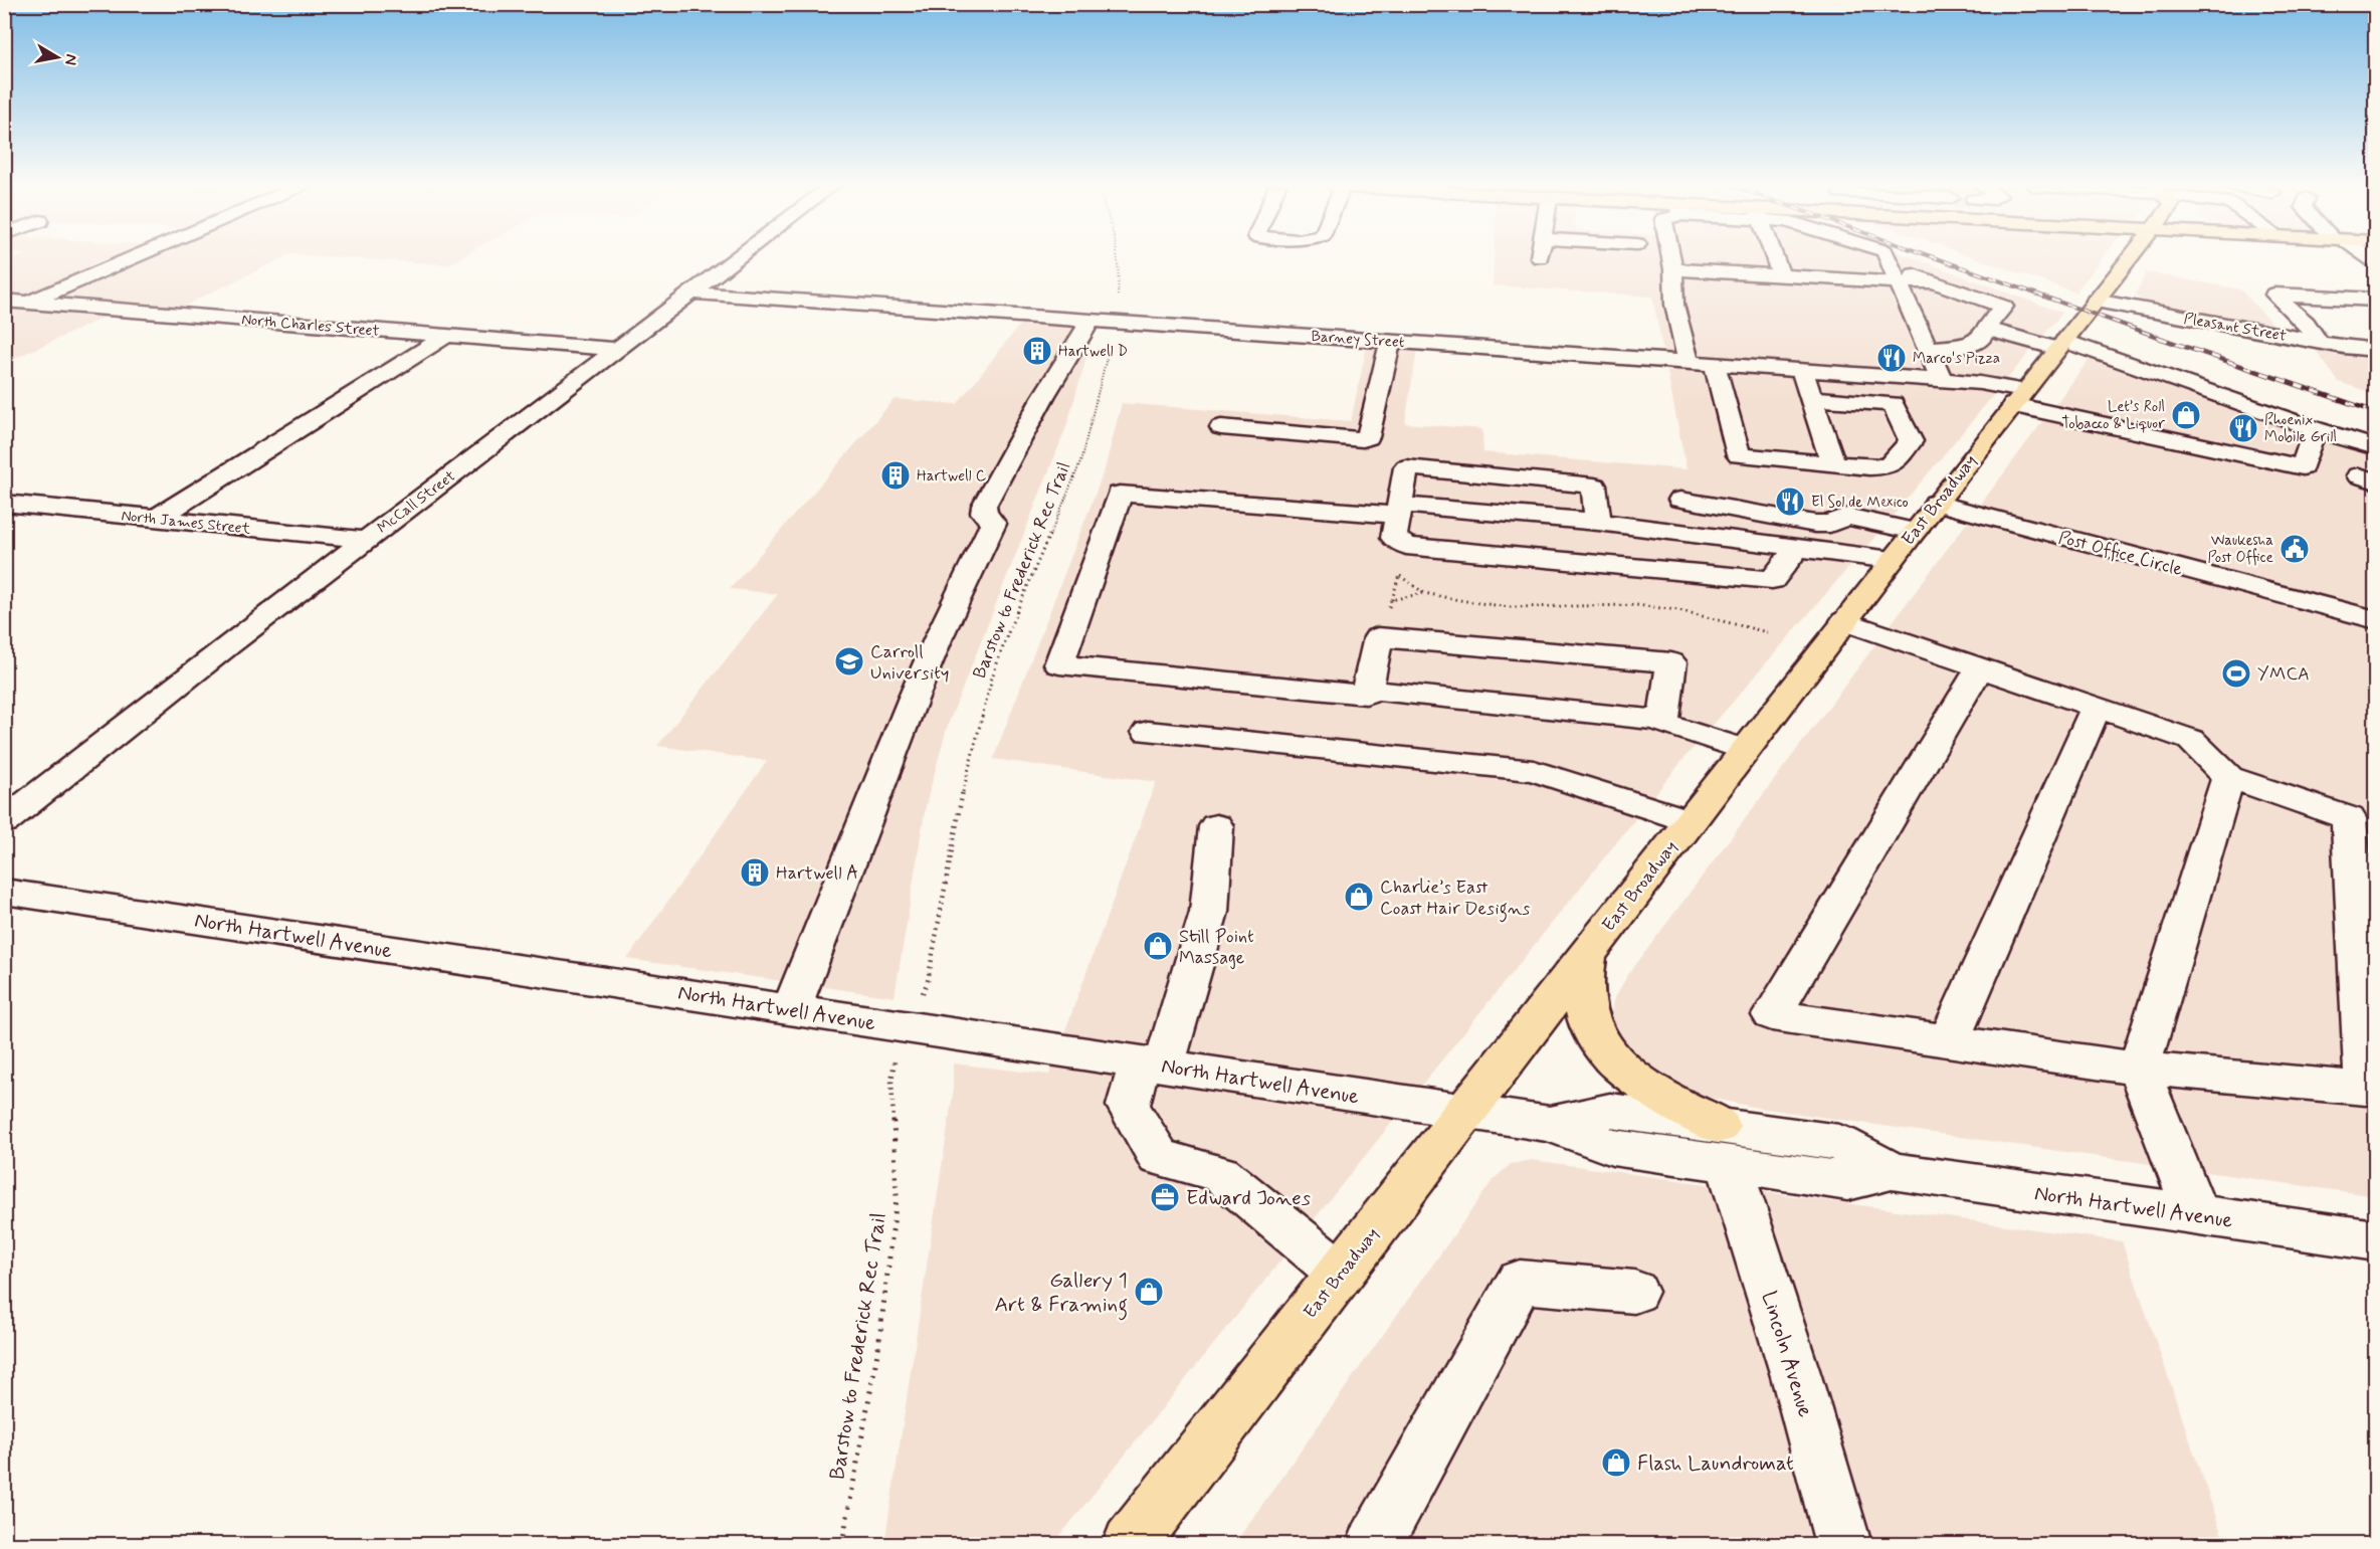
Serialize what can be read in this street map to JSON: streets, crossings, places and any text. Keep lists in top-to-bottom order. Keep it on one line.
{"streets":{"main road":["East Broadway"],"street":["North Charles Street","Pleasant Street","Barney Street","McCall Street","North James Street","Post Office Circle","North Hartwell Avenue","Lincoln Avenue"],"path":["Barstow to Frederick Rec Trail"]},"crossings":[["North Charles Street","McCall Street"],["Pleasant Street","East Broadway"],["Barney Street","East Broadway"],["Barney Street","McCall Street"],["East Broadway","Post Office Circle"],["East Broadway","North Hartwell Avenue"],["McCall Street","North James Street"],["North Hartwell Avenue","Lincoln Avenue"]],"places":{"building":["Hartwell D","Hartwell C","Hartwell A"],"restaurant":["Marco's Pizza","Phoenix Mobile Grill","El Sol de Mexico"],"shop":["Let’s Roll Tobacco & Liquor","Charlie’s East Coast Hair Designs","Still Point Massage","Gallery 1 Art & Framing","Flash Laundromat"],"public building":["Waukesha Post Office"],"school or university":["Carroll University"],"sports":["YMCA"],"office":["Edward Jones"]},"north":"right"}
